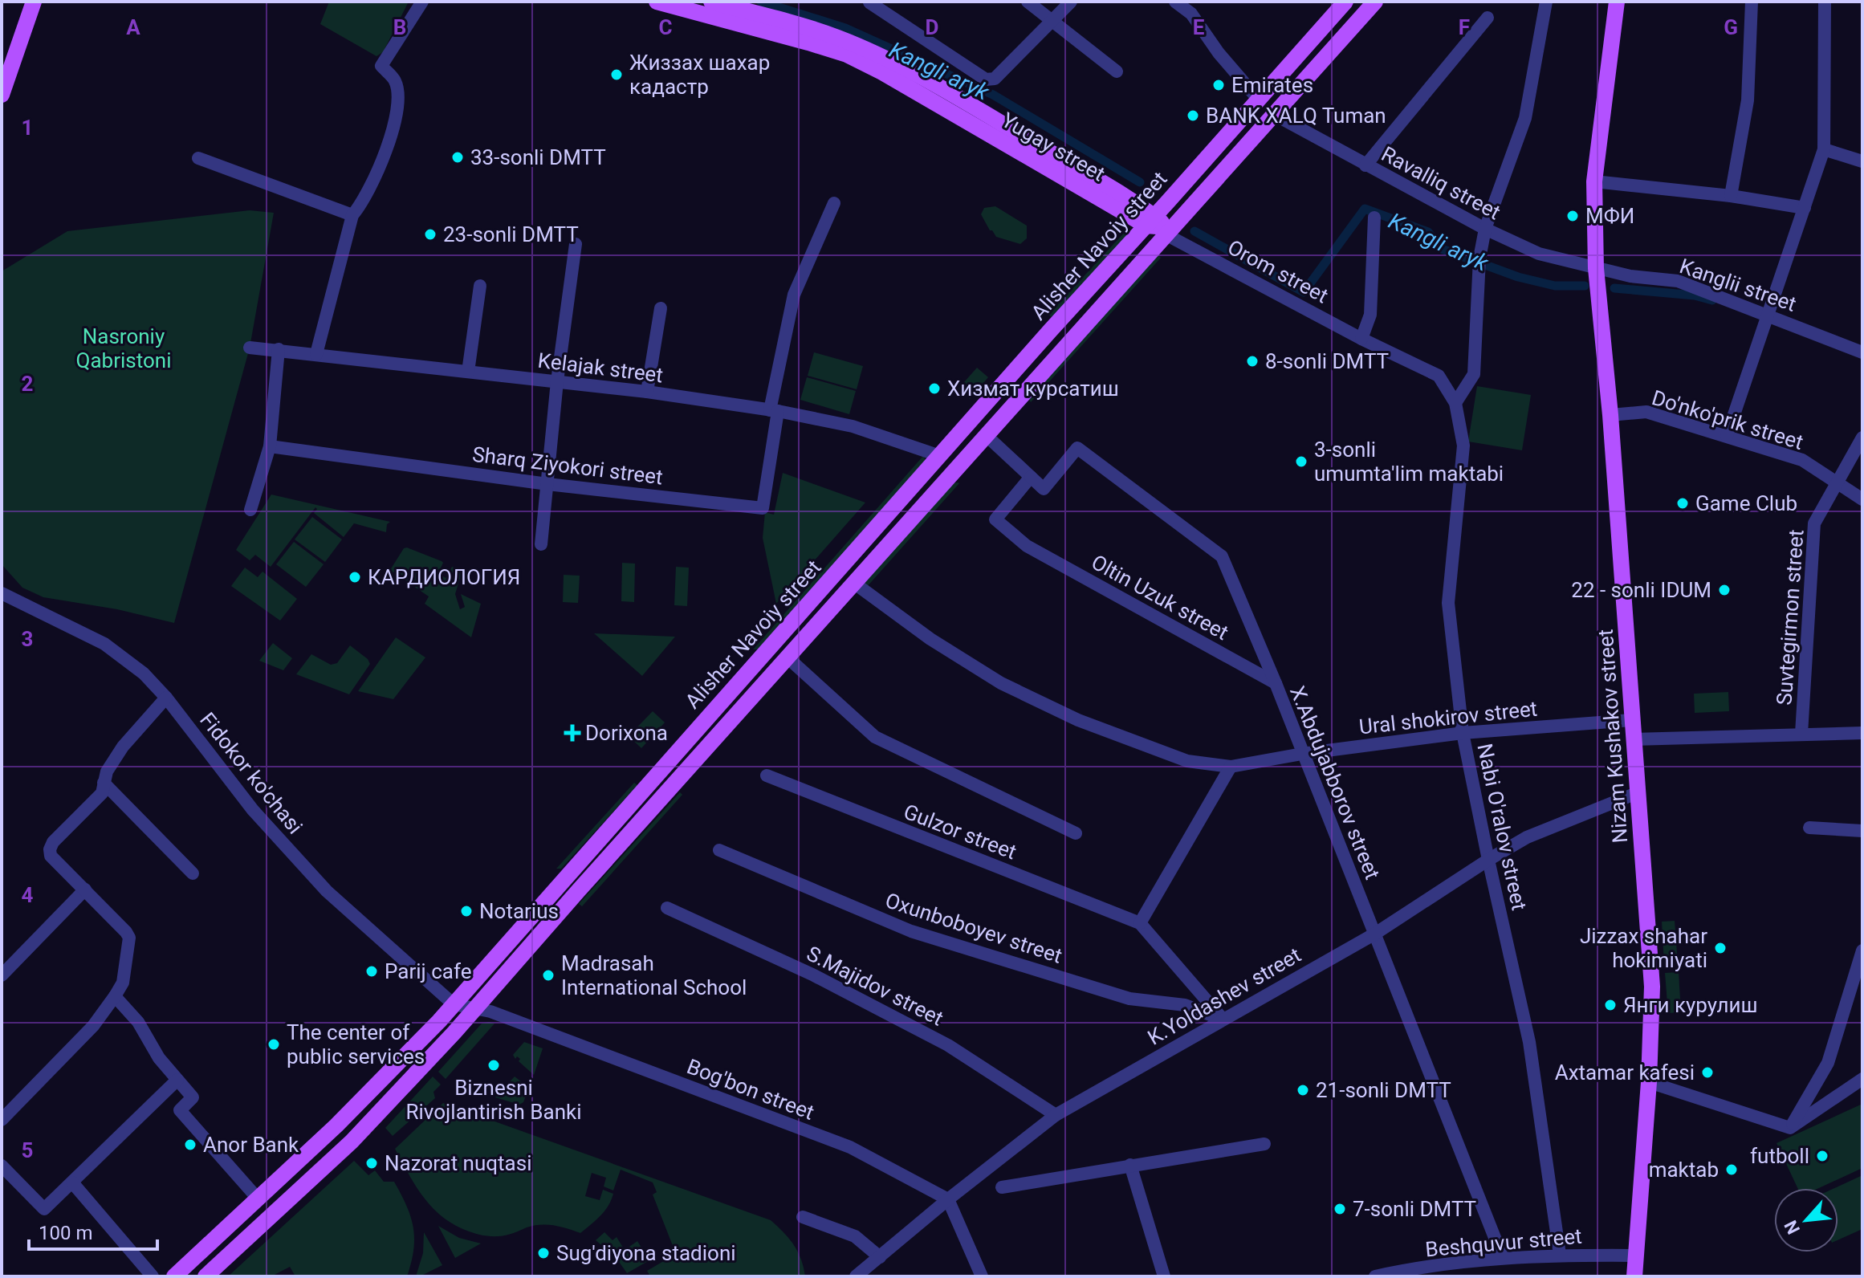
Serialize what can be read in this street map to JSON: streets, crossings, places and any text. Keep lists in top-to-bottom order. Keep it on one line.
{"streets":{"main road":["Yugay street","Alisher Navoiy street","Nizam Kushakov street"],"street":["Ravalliq street","Orom street","Kanglii street","Kelajak street","Do'nko'prik street","Sharq Ziyokori street","Oltin Uzuk street","Suvtegirmon street","Ural shokirov street","Fidokor ko'chasi","X.Abdujabborov street","Nabi O'ralov street","Gulzor street","Oxunboboyev street","S.Majidov street","K.Yoldashev street","Bog'bon street","Beshquvur street"]},"crossings":[["Yugay street","Alisher Navoiy street"],["Yugay street","Orom street"],["Ravalliq street","Alisher Navoiy street"],["Ravalliq street","Kanglii street"],["Ravalliq street","Nizam Kushakov street"],["Alisher Navoiy street","Orom street"],["Alisher Navoiy street","Kelajak street"],["Alisher Navoiy street","Ural shokirov street"],["Alisher Navoiy street","Fidokor ko'chasi"],["Alisher Navoiy street","Bog'bon street"],["Orom street","Nabi O'ralov street"],["Kanglii street","Nizam Kushakov street"],["Kelajak street","Sharq Ziyokori street"],["Do'nko'prik street","Suvtegirmon street"],["Do'nko'prik street","Nizam Kushakov street"],["Oltin Uzuk street","X.Abdujabborov street"],["Ural shokirov street","Nizam Kushakov street"],["Ural shokirov street","X.Abdujabborov street"],["Ural shokirov street","Nabi O'ralov street"],["Nizam Kushakov street","K.Yoldashev street"],["Nizam Kushakov street","Beshquvur street"],["Fidokor ko'chasi","Bog'bon street"],["X.Abdujabborov street","K.Yoldashev street"],["X.Abdujabborov street","Beshquvur street"],["Nabi O'ralov street","K.Yoldashev street"],["Nabi O'ralov street","Beshquvur street"],["Gulzor street","Oxunboboyev street"],["Gulzor street","K.Yoldashev street"],["Oxunboboyev street","K.Yoldashev street"],["S.Majidov street","K.Yoldashev street"],["K.Yoldashev street","Bog'bon street"]],"water":["Kangli aryk"],"parks":["Nasroniy Qabristoni"],"places":{"other":["Жиззах шахар кадастр","Emirates","BANK XALQ Tuman","33-sonli DMTT","МФИ","23-sonli DMTT","8-sonli DMTT","Хизмат курсатиш","3-sonli umumta'lim maktabi","Game Club","КАРДИОЛОГИЯ","22 - sonli IDUM","Notarius","Jizzax shahar hokimiyati","Parij cafe","Madrasah International School","Янги курулиш","The center of public services","Biznesni Rivojlantirish Banki","Axtamar kafesi","21-sonli DMTT","Anor Bank","futboll","Nazorat nuqtasi","maktab","7-sonli DMTT","Sug'diyona stadioni"],"health":["Dorixona"]},"scale_bar":"100 m","north":"bottom left","grid":{"columns":["A","B","C","D","E","F","G"],"rows":["1","2","3","4","5"]}}
